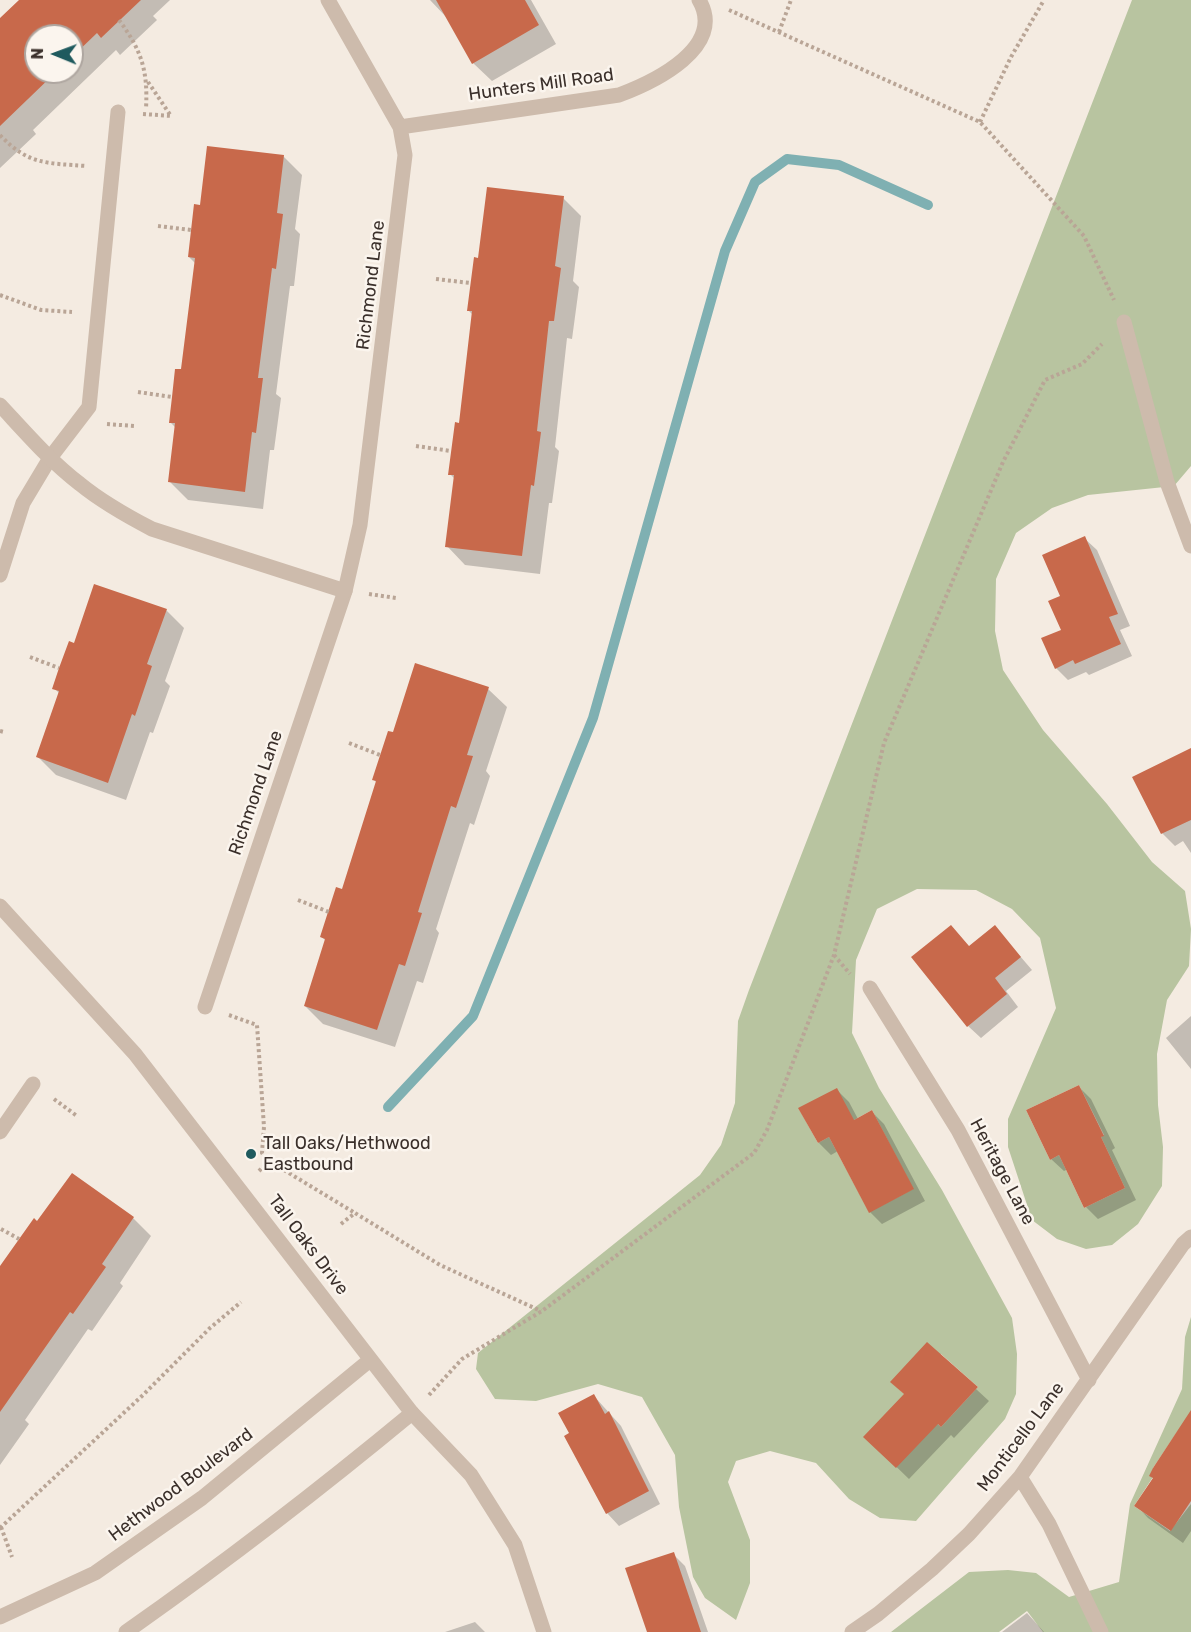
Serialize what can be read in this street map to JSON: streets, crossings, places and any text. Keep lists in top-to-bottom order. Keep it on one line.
{"streets":{"street":["Hunters Mill Road","Richmond Lane","Heritage Lane","Tall Oaks Drive","Monticello Lane","Hethwood Boulevard"]},"crossings":[["Hunters Mill Road","Richmond Lane"],["Heritage Lane","Monticello Lane"],["Tall Oaks Drive","Hethwood Boulevard"]],"places":["Tall Oaks/Hethwood Eastbound"],"north":"left"}
